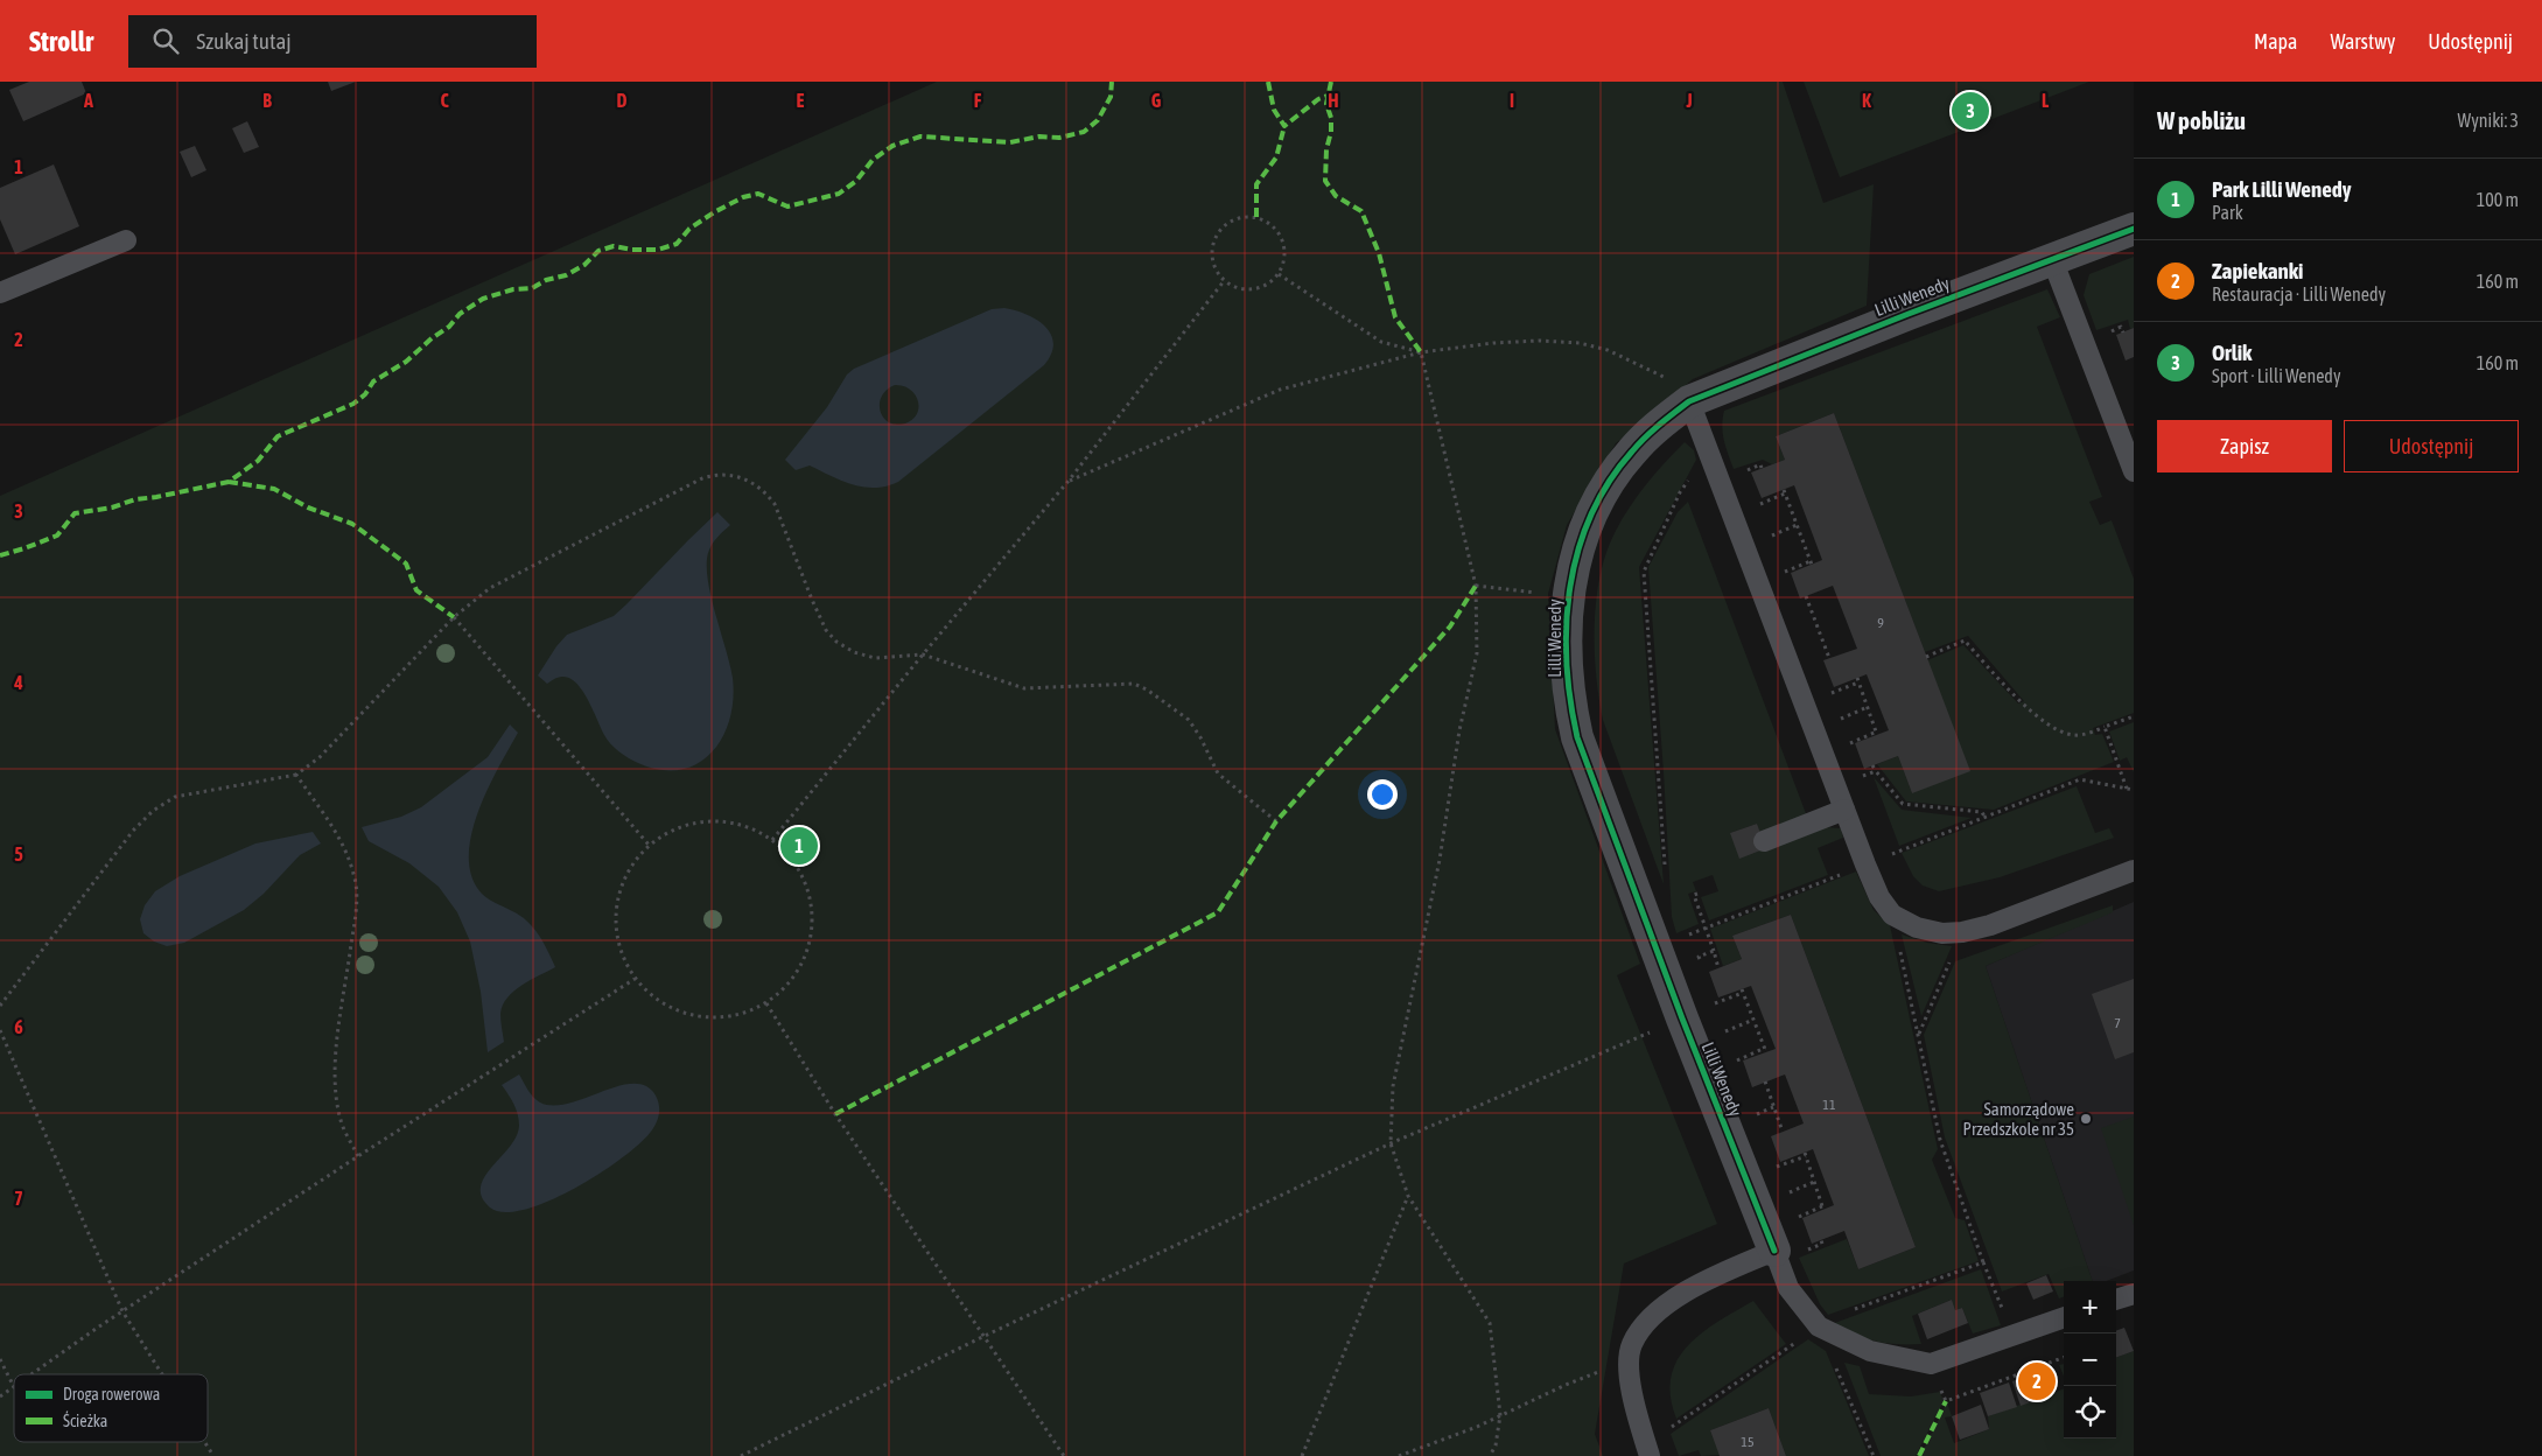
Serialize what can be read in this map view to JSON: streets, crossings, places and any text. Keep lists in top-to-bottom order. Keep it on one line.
{"streets":{"street":["Lilli Wenedy"]},"places":["Samorządowe Przedszkole nr 35"],"house_numbers":["9","7","11","15"],"legend":["Droga rowerowa","Ścieżka"],"page":{"header":"Strollr","search":"Szukaj tutaj","nav":["Mapa","Warstwy","Udostępnij"],"heading":["W pobliżu","Wyniki: 3"],"pins":["3","1","2"],"list":[{"mark":"1","name":"Park Lilli Wenedy","note":"Park","value":"100 m"},{"mark":"2","name":"Zapiekanki","note":"Restauracja · Lilli Wenedy","value":"160 m"},{"mark":"3","name":"Orlik","note":"Sport · Lilli Wenedy","value":"160 m"}],"buttons":["Zapisz","Udostępnij"],"map_buttons":["+","−"]},"grid":{"columns":["A","B","C","D","E","F","G","H","I","J","K","L"],"rows":["1","2","3","4","5","6","7"]}}
